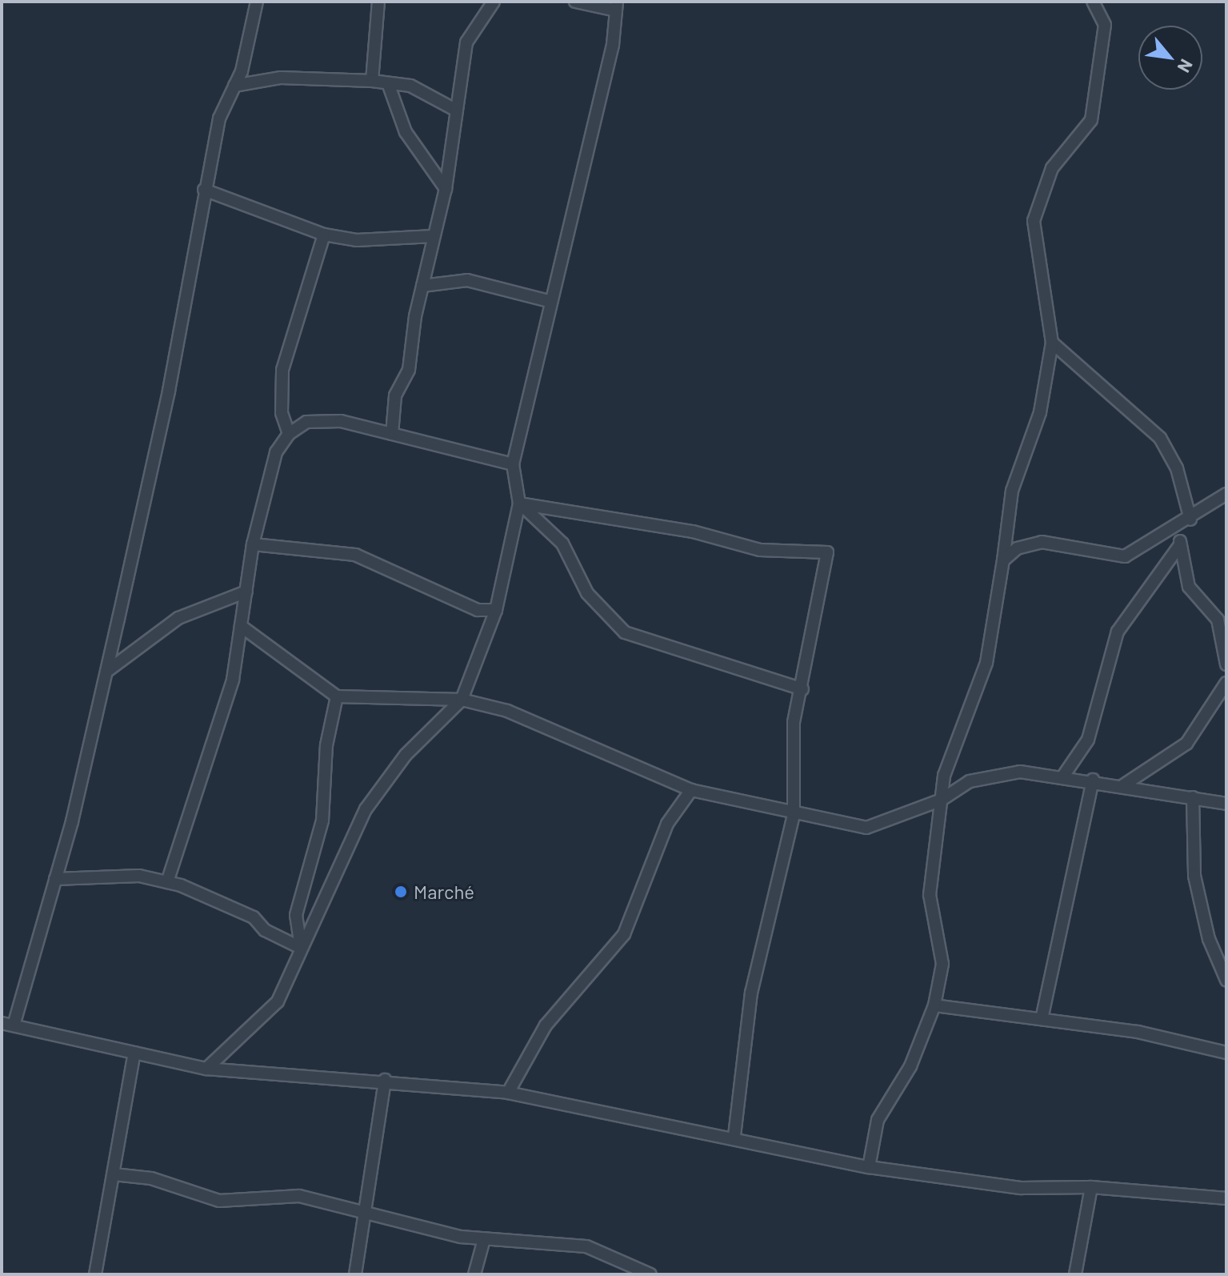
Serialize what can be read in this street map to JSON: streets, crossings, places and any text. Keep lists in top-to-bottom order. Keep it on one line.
{"places":["Marché"],"north":"bottom right"}
